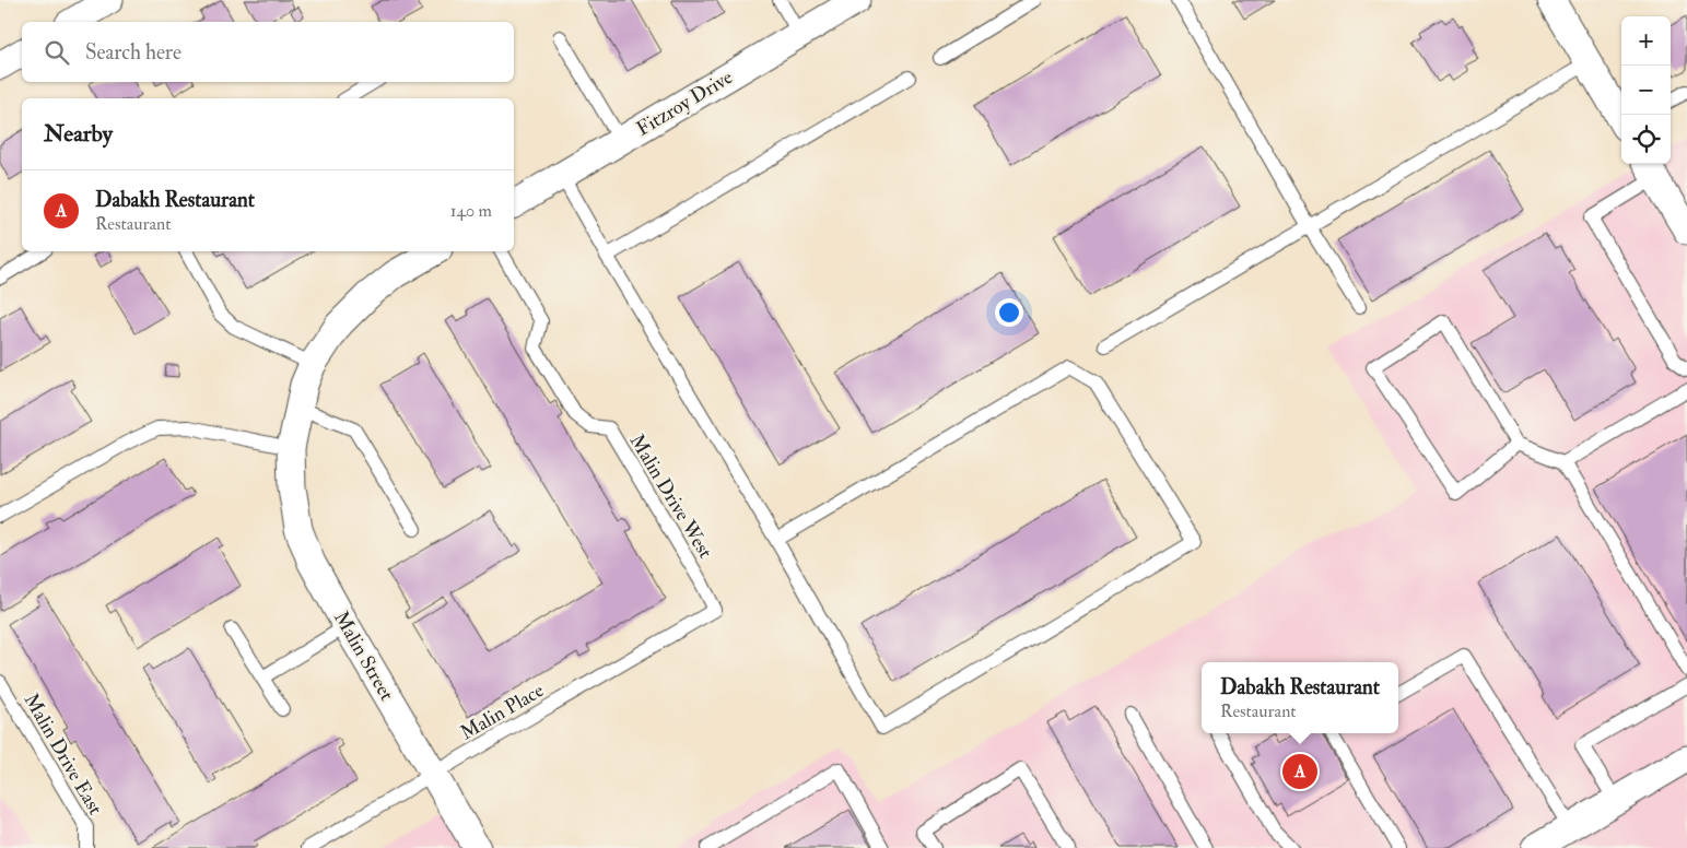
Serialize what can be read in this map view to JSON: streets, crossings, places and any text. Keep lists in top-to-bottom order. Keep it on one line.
{"streets":{"street":["Fitzroy Drive","Malin Street"],"lane":["Malin Drive West","Malin Place","Malin Drive East"]},"crossings":[["Malin Drive West","Malin Place"],["Malin Street","Malin Place"]],"page":{"map_buttons":["+","−"],"search":"Search here","heading":"Nearby","list":[{"mark":"A","name":"Dabakh Restaurant","note":"Restaurant","value":"140 m"}],"popup":["Dabakh Restaurant","Restaurant"],"pins":"A"}}
